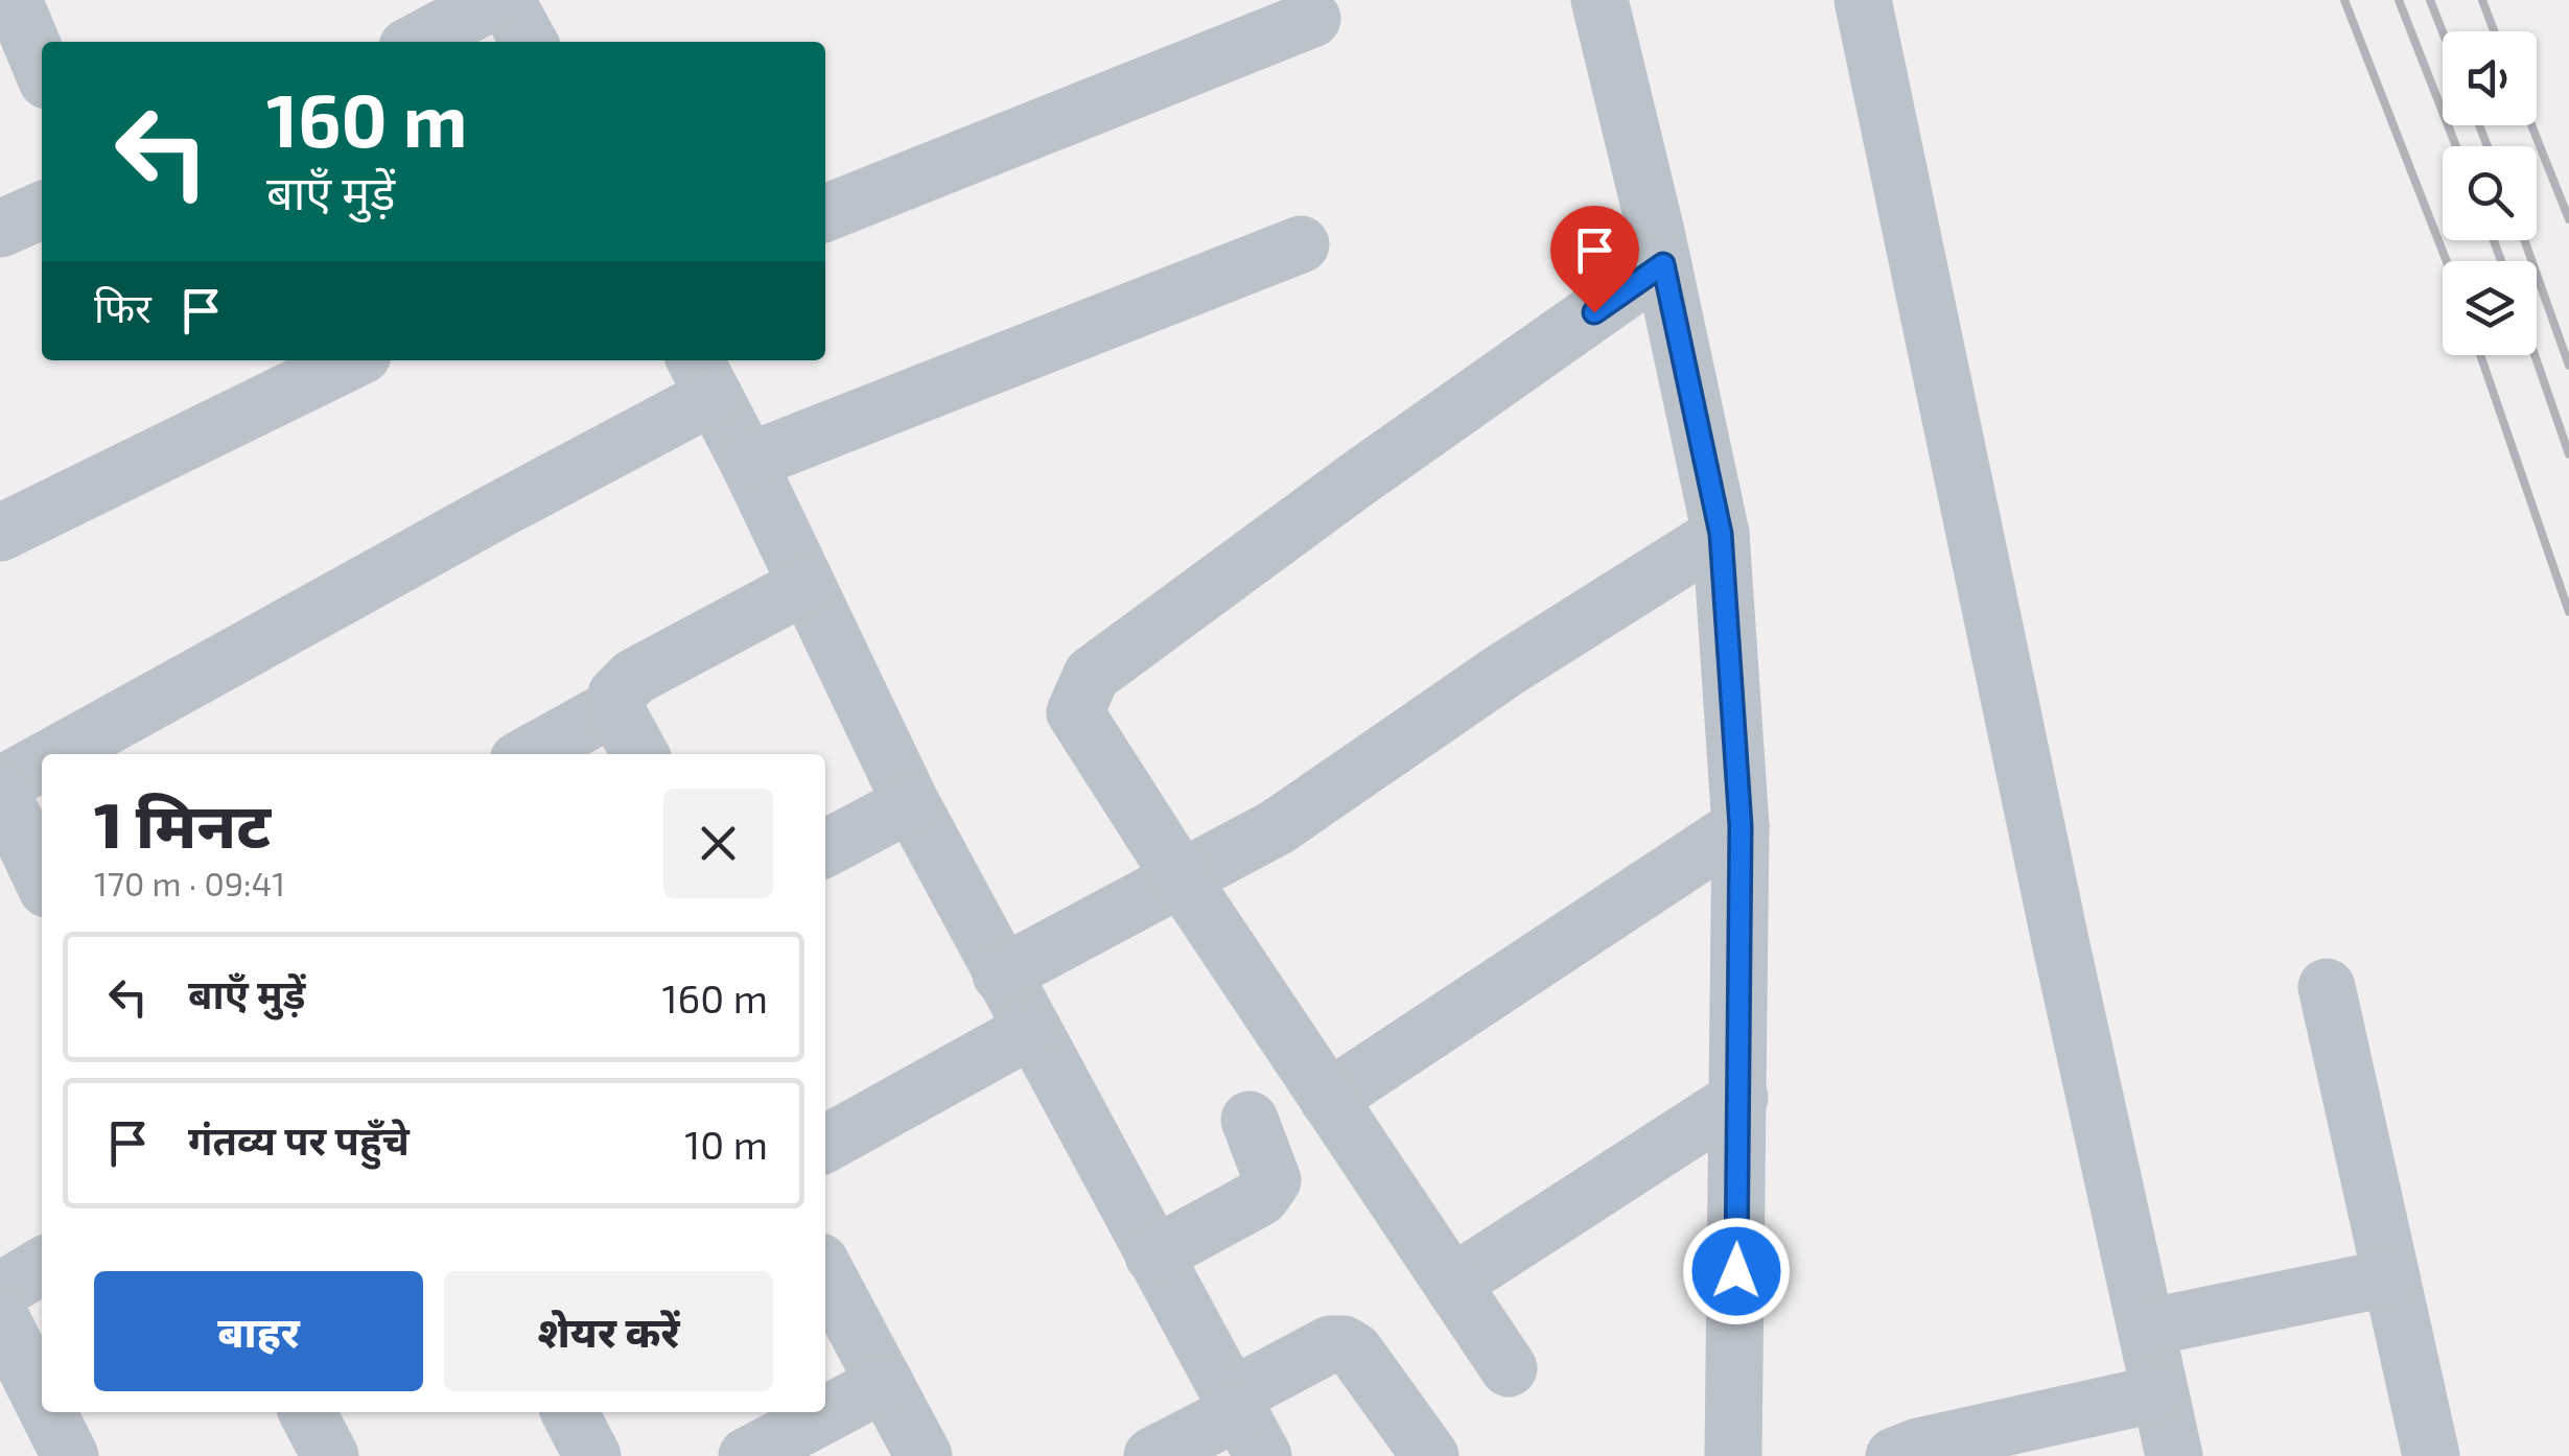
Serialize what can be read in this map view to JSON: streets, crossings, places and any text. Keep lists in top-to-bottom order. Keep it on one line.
{"page":{"turn":["160 m","बाएँ मुड़ें"],"then":"फिर","heading":["1 मिनट","170 m · 09:41"],"list":[{"name":"बाएँ मुड़ें","value":"160 m"},{"name":"गंतव्य पर पहुँचे","value":"10 m"}],"buttons":["बाहर","शेयर करें"]}}
